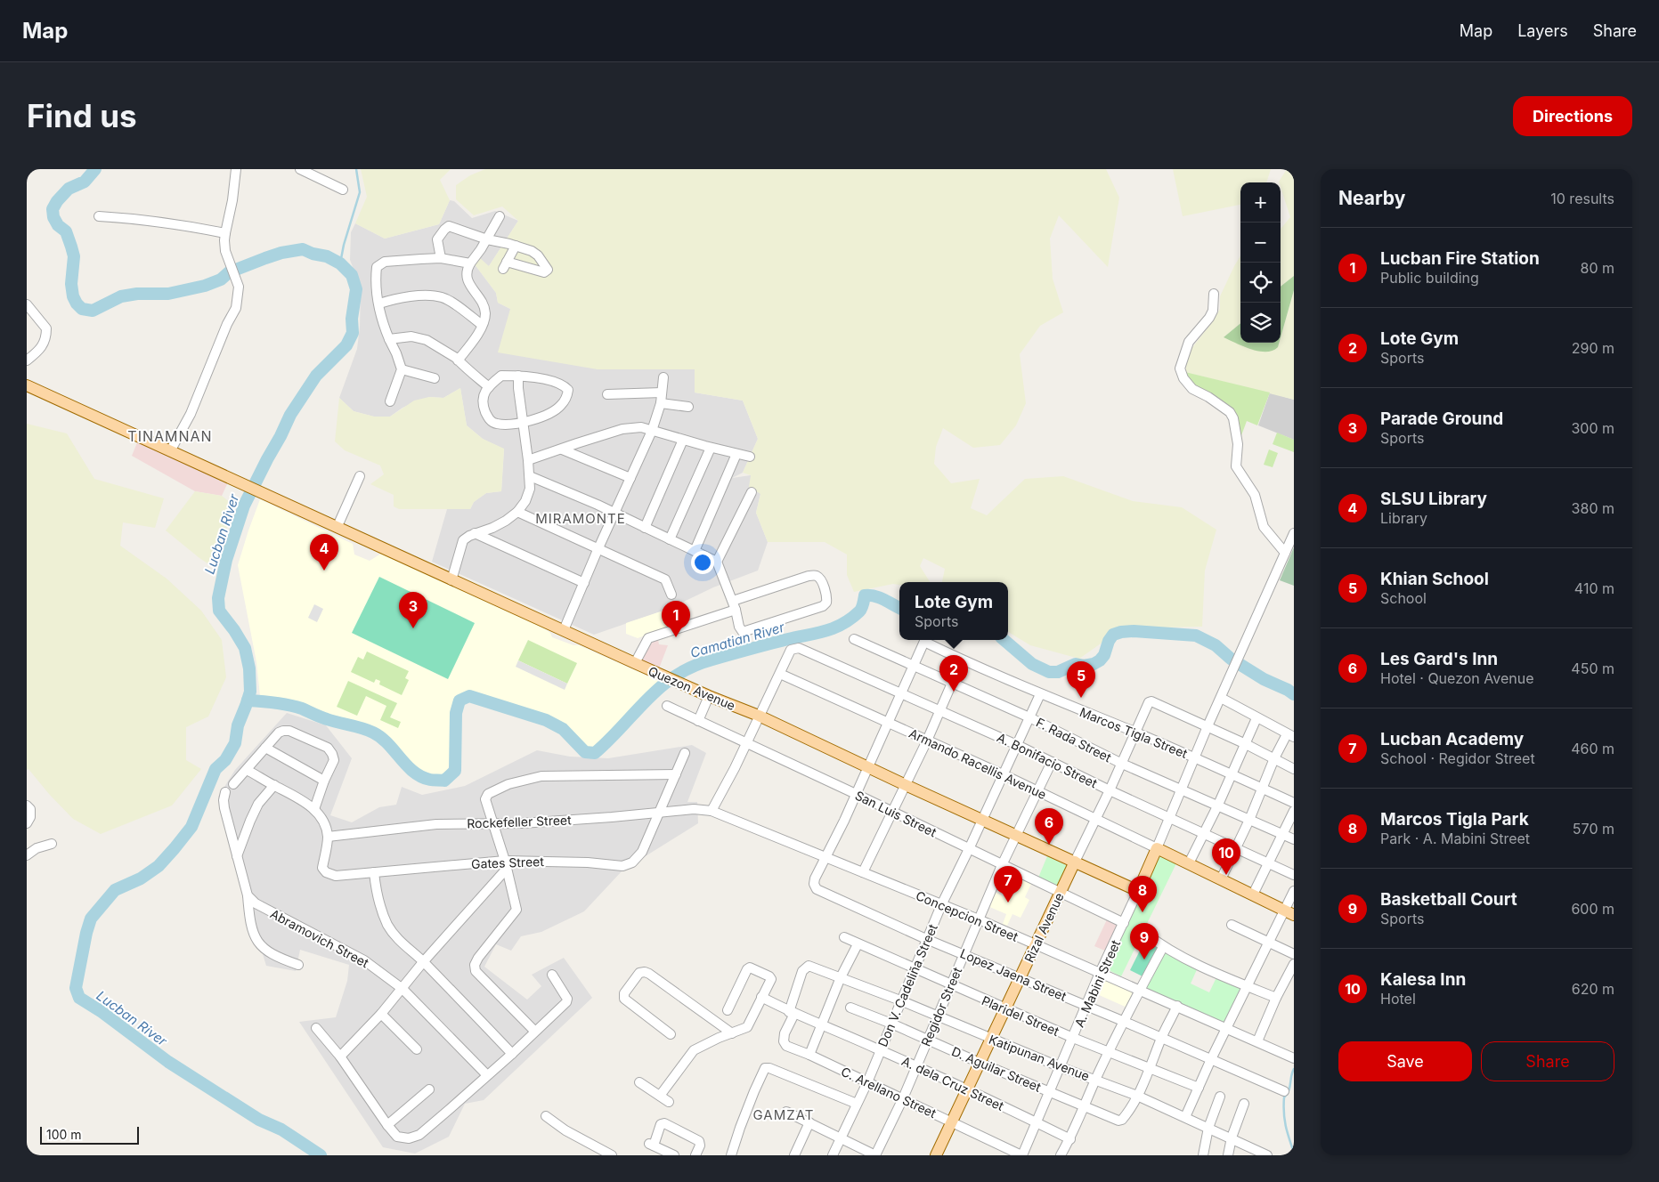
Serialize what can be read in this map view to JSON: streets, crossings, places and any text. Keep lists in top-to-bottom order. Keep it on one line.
{"streets":{"main road":["Quezon Avenue","Armando Racellis Avenue","Rizal Avenue","A. Mabini Street"],"street":["Marcos Tigla Street","F. Rada Street","A. Bonifacio Street","San Luis Street","Rockefeller Street","Gates Street","Concepcion Street","Abramovich Street","Lopez Jaena Street","Don V. Cadeliña Street","Regidor Street","Plaridel Street","Katipunan Avenue","D. Aguilar Street","A. dela Cruz Street","C. Arellano Street"]},"crossings":[["Quezon Avenue","Rizal Avenue"],["Quezon Avenue","A. Mabini Street"],["Quezon Avenue","Don V. Cadeliña Street"],["Quezon Avenue","Regidor Street"],["Marcos Tigla Street","Rizal Avenue"],["Marcos Tigla Street","A. Mabini Street"],["Marcos Tigla Street","Don V. Cadeliña Street"],["F. Rada Street","Rizal Avenue"],["F. Rada Street","A. Mabini Street"],["F. Rada Street","Don V. Cadeliña Street"],["A. Bonifacio Street","Armando Racellis Avenue"],["A. Bonifacio Street","Rizal Avenue"],["A. Bonifacio Street","A. Mabini Street"],["A. Bonifacio Street","Don V. Cadeliña Street"],["A. Bonifacio Street","Regidor Street"],["Armando Racellis Avenue","Rizal Avenue"],["Armando Racellis Avenue","A. Mabini Street"],["Armando Racellis Avenue","Don V. Cadeliña Street"],["Armando Racellis Avenue","Regidor Street"],["San Luis Street","Rizal Avenue"],["San Luis Street","A. Mabini Street"],["San Luis Street","Don V. Cadeliña Street"],["San Luis Street","Regidor Street"],["Rockefeller Street","Gates Street"],["Rockefeller Street","Concepcion Street"],["Concepcion Street","Rizal Avenue"],["Concepcion Street","Lopez Jaena Street"],["Concepcion Street","A. Mabini Street"],["Concepcion Street","Don V. Cadeliña Street"],["Concepcion Street","Regidor Street"],["Rizal Avenue","Lopez Jaena Street"],["Rizal Avenue","A. Mabini Street"],["Rizal Avenue","Plaridel Street"],["Rizal Avenue","Katipunan Avenue"],["Rizal Avenue","D. Aguilar Street"],["Rizal Avenue","A. dela Cruz Street"],["Rizal Avenue","C. Arellano Street"],["Lopez Jaena Street","A. Mabini Street"],["Lopez Jaena Street","Don V. Cadeliña Street"],["Lopez Jaena Street","Regidor Street"],["A. Mabini Street","Plaridel Street"],["A. Mabini Street","Katipunan Avenue"],["A. Mabini Street","D. Aguilar Street"],["A. Mabini Street","A. dela Cruz Street"],["A. Mabini Street","C. Arellano Street"],["Don V. Cadeliña Street","Plaridel Street"],["Don V. Cadeliña Street","Katipunan Avenue"],["Don V. Cadeliña Street","D. Aguilar Street"],["Don V. Cadeliña Street","A. dela Cruz Street"],["Don V. Cadeliña Street","C. Arellano Street"],["Regidor Street","Plaridel Street"],["Regidor Street","Katipunan Avenue"],["Regidor Street","D. Aguilar Street"],["Regidor Street","A. dela Cruz Street"],["Regidor Street","C. Arellano Street"],["Katipunan Avenue","D. Aguilar Street"],["Katipunan Avenue","A. dela Cruz Street"],["Katipunan Avenue","C. Arellano Street"],["A. dela Cruz Street","C. Arellano Street"]],"districts":["TINAMNAN","MIRAMONTE","GAMZAT"],"water":["Lucban River","Camatian River"],"scale_bar":"100 m","page":{"header":"Map","nav":["Map","Layers","Share"],"buttons":["Directions",["Save","Share"]],"title":"Find us","heading":["Nearby","10 results"],"map_buttons":["+","−"],"list":[{"mark":"1","name":"Lucban Fire Station","note":"Public building","value":"80 m"},{"mark":"2","name":"Lote Gym","note":"Sports","value":"290 m"},{"mark":"3","name":"Parade Ground","note":"Sports","value":"300 m"},{"mark":"4","name":"SLSU Library","note":"Library","value":"380 m"},{"mark":"5","name":"Khian School","note":"School","value":"410 m"},{"mark":"6","name":"Les Gard's Inn","note":"Hotel · Quezon Avenue","value":"450 m"},{"mark":"7","name":"Lucban Academy","note":"School · Regidor Street","value":"460 m"},{"mark":"8","name":"Marcos Tigla Park","note":"Park · A. Mabini Street","value":"570 m"},{"mark":"9","name":"Basketball Court","note":"Sports","value":"600 m"},{"mark":"10","name":"Kalesa Inn","note":"Hotel","value":"620 m"}],"pins":["4","3","1","2","5","6","10","7","8","9"],"popup":["Lote Gym","Sports"],"scale":"100 m"}}
